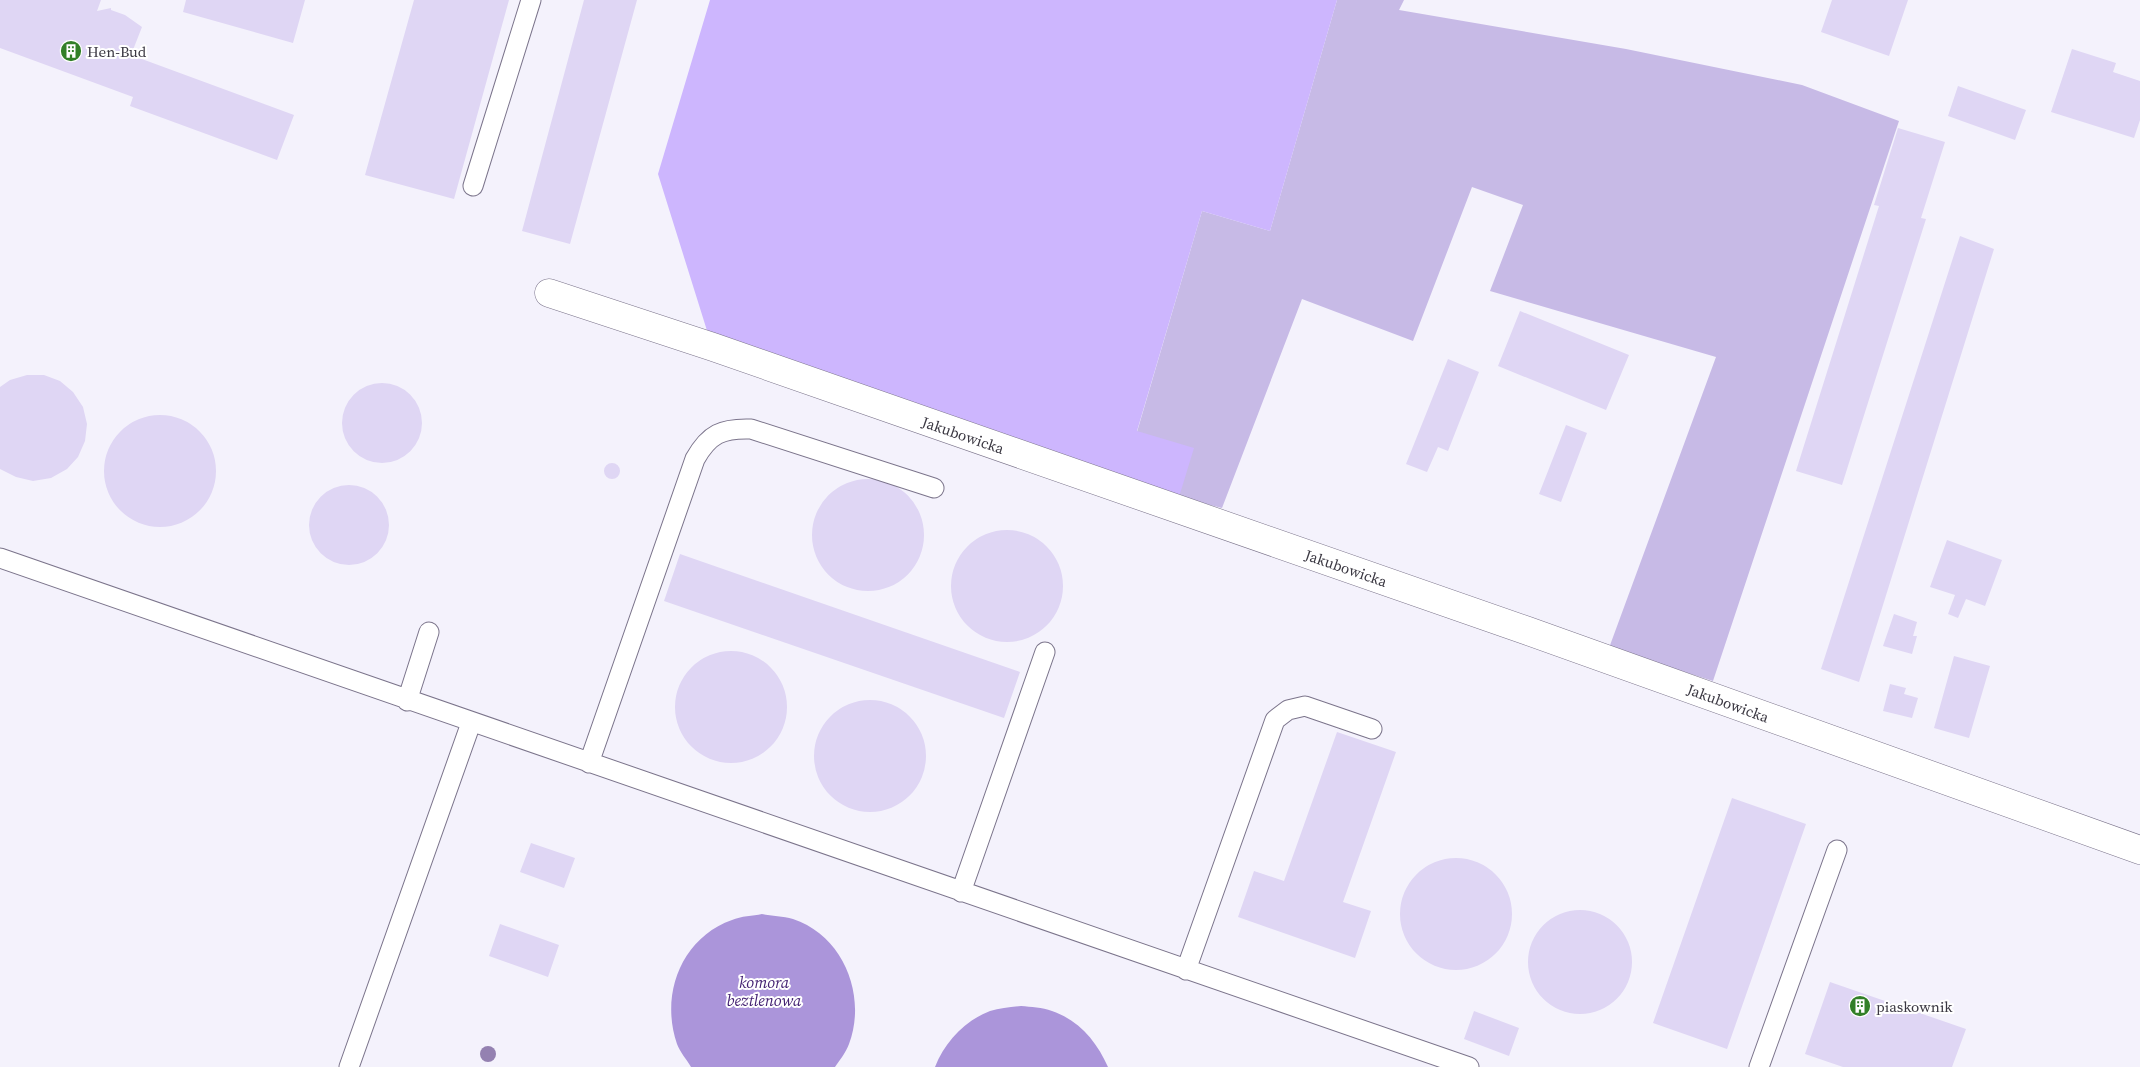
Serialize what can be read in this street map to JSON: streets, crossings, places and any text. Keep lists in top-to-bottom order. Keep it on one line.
{"streets":{"street":["Jakubowicka"]},"water":["komora beztlenowa"],"places":{"building":["Hen-Bud","piaskownik"]}}
